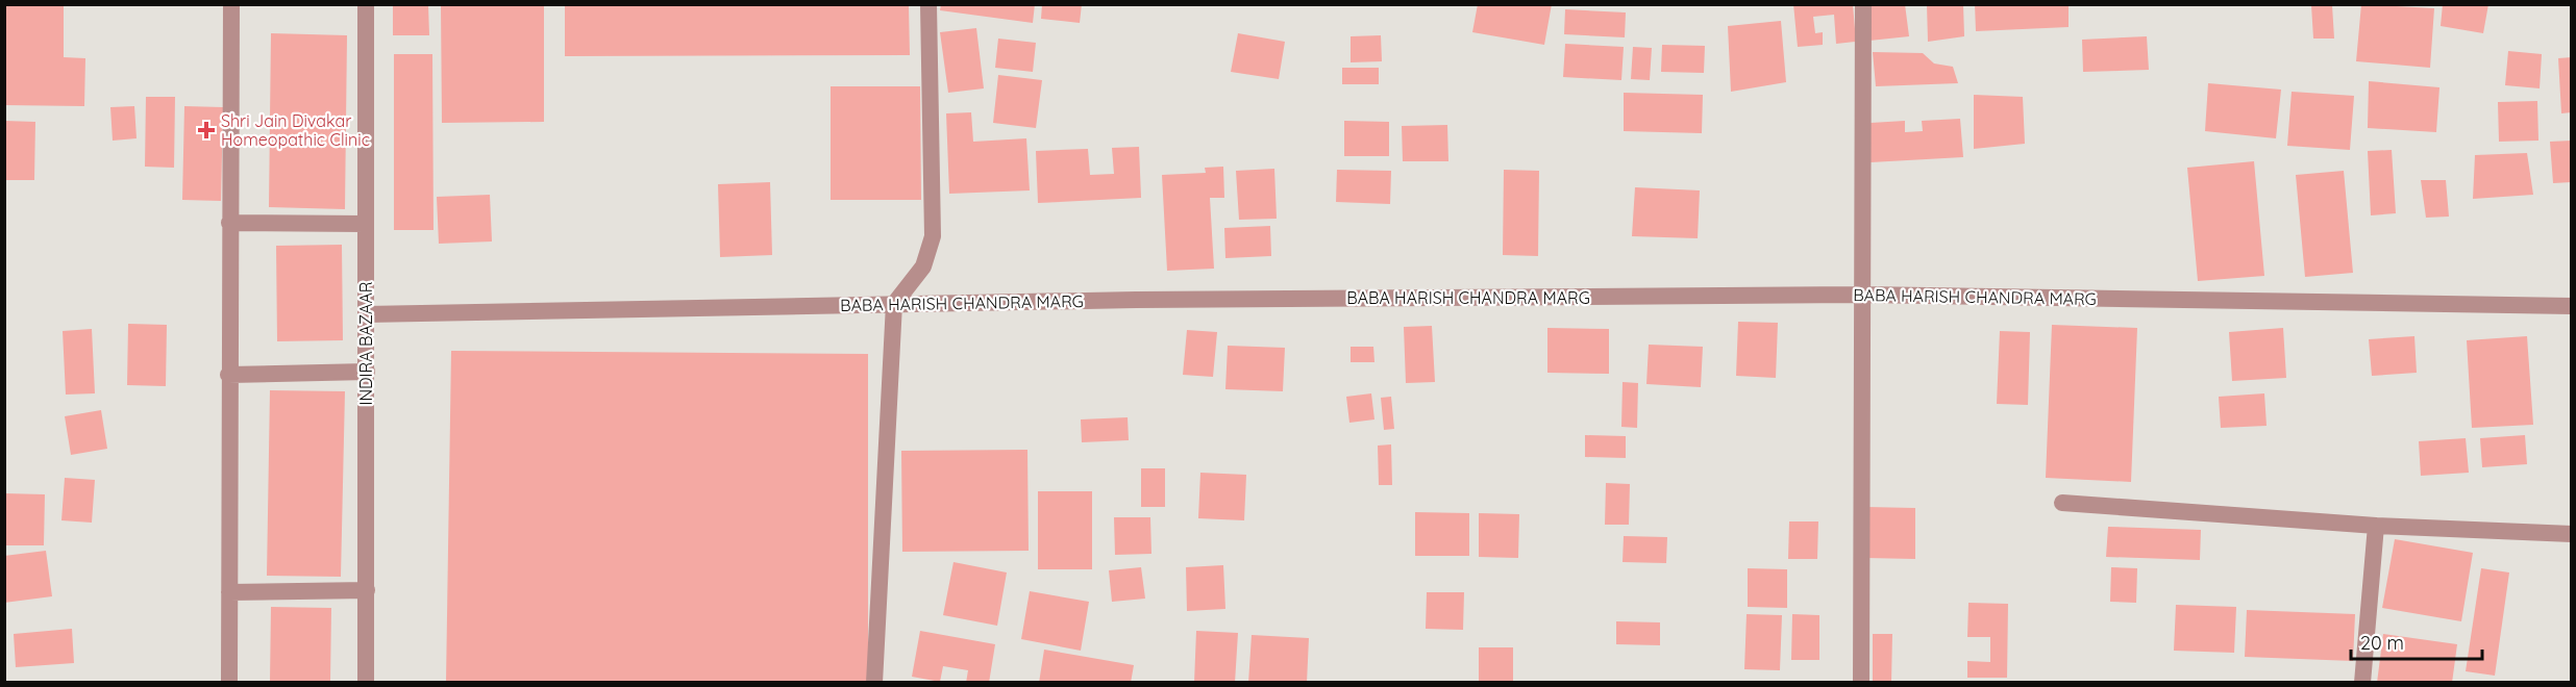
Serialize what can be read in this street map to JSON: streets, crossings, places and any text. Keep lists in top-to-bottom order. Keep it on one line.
{"streets":{"street":["BABA HARISH CHANDRA MARG","INDIRA BAZAAR"]},"crossings":[["BABA HARISH CHANDRA MARG","INDIRA BAZAAR"]],"places":{"health":["Shri Jain Divakar Homeopathic Clinic"]},"scale_bar":"20 m"}
